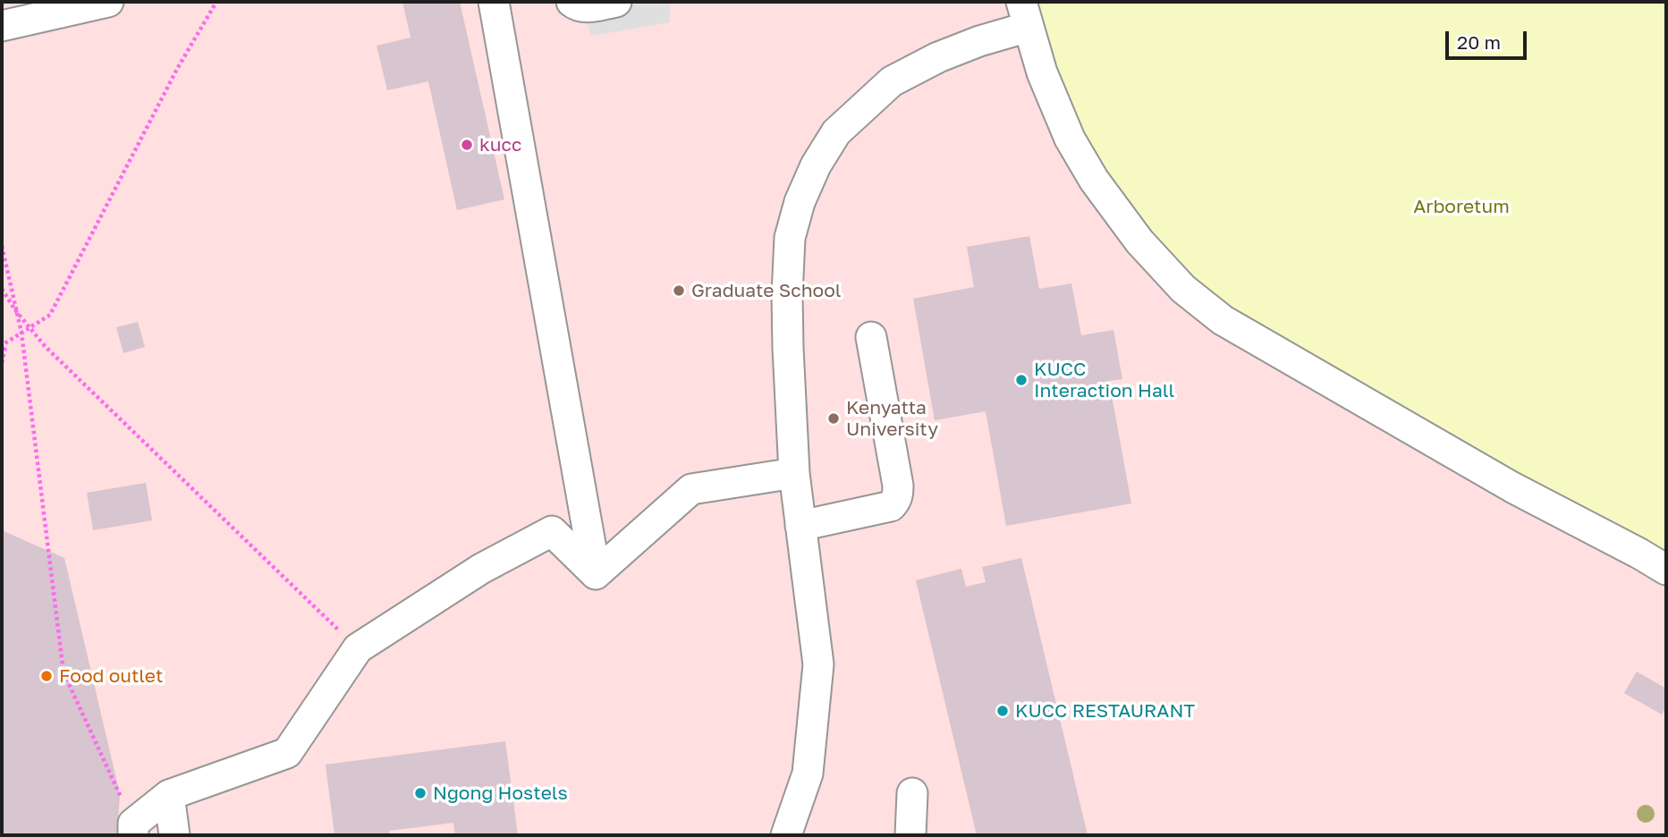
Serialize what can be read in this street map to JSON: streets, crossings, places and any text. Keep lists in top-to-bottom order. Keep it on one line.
{"parks":["Arboretum"],"places":["kucc","Graduate School","KUCC Interaction Hall","Kenyatta University","Food outlet","KUCC RESTAURANT","Ngong Hostels"],"scale_bar":"20 m"}
